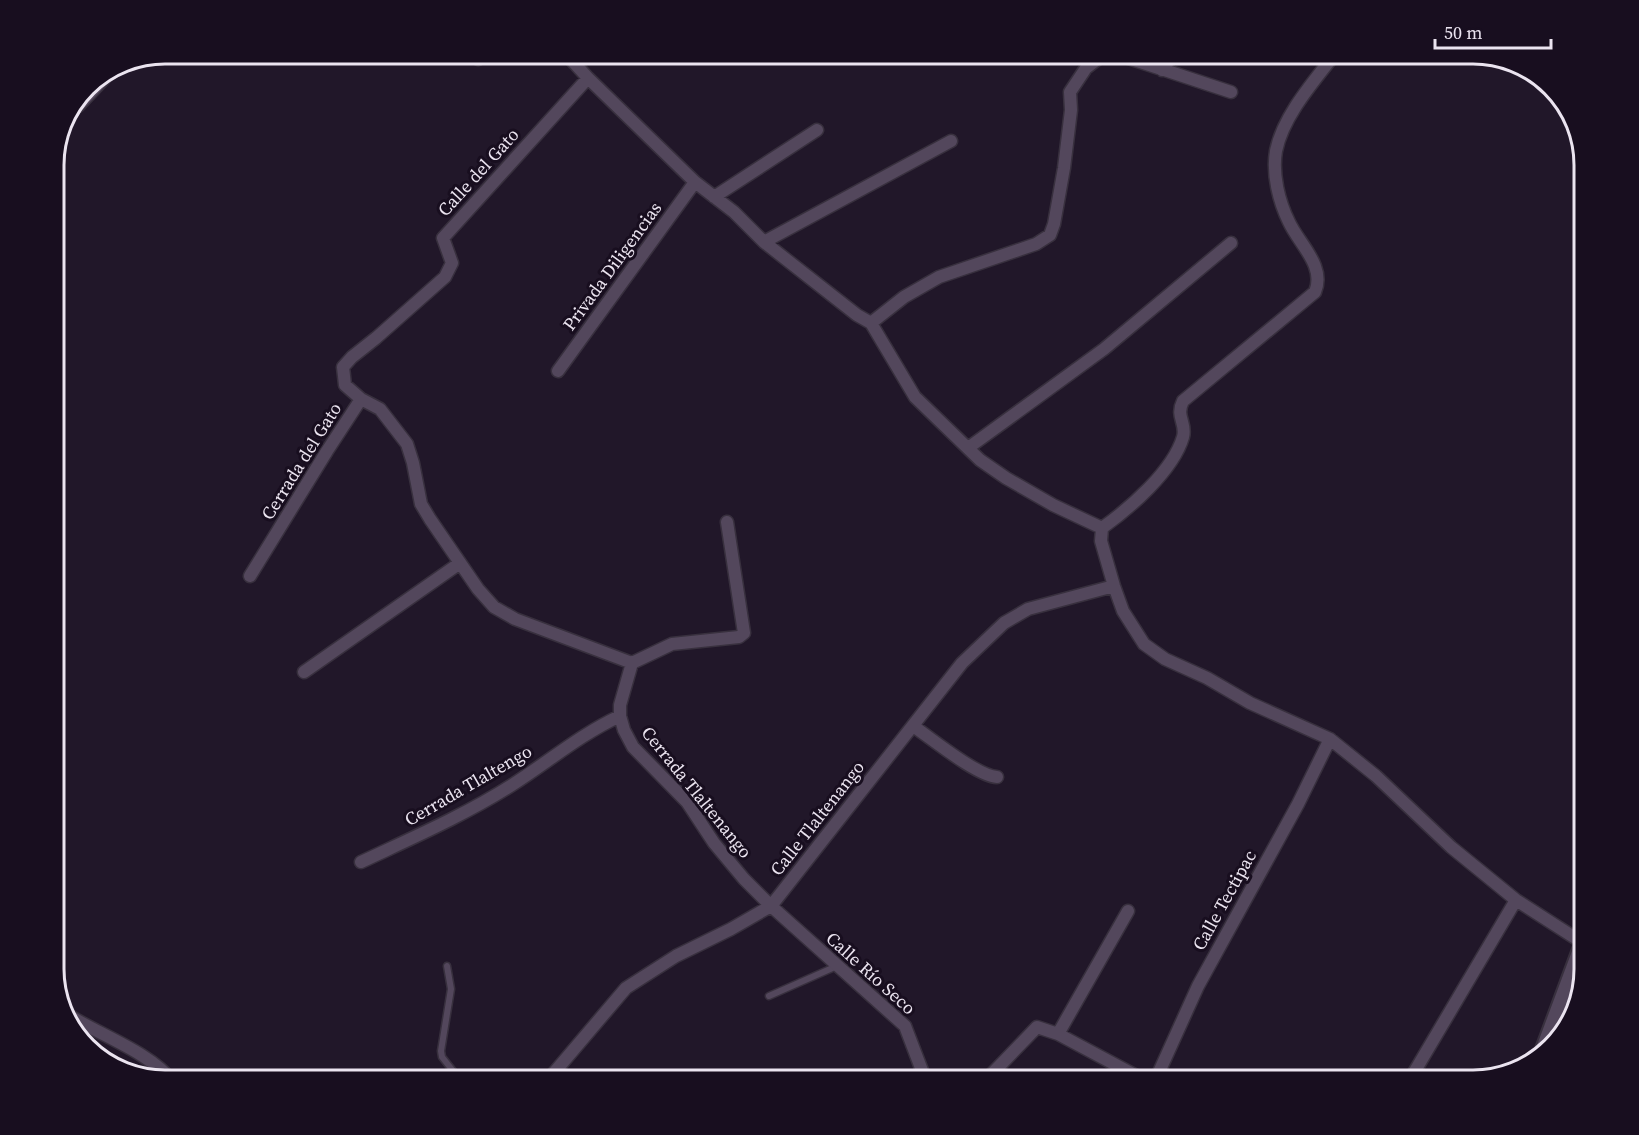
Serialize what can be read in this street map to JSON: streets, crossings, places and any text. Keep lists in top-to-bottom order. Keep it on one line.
{"streets":{"street":["Calle del Gato","Privada Diligencias","Cerrada del Gato","Cerrada Tlaltengo","Cerrada Tlaltenango","Calle Tlaltenango","Calle Tectipac","Calle Río Seco"]},"crossings":[["Calle del Gato","Cerrada del Gato"],["Cerrada Tlaltengo","Cerrada Tlaltenango"],["Cerrada Tlaltenango","Calle Tlaltenango"],["Cerrada Tlaltenango","Calle Río Seco"],["Calle Tlaltenango","Calle Río Seco"]],"scale_bar":"50 m"}
